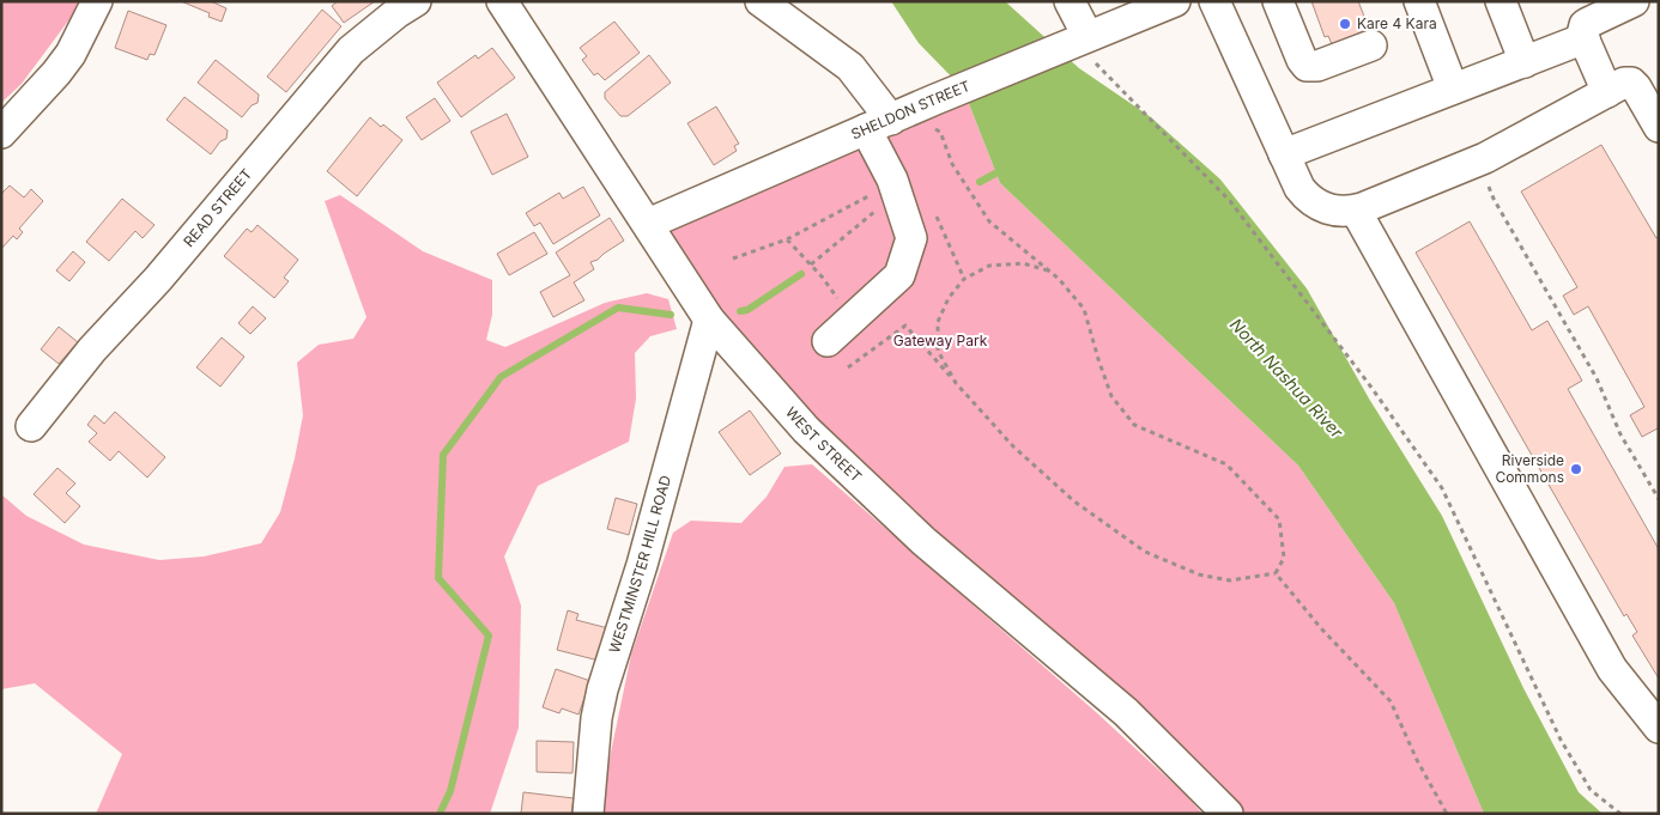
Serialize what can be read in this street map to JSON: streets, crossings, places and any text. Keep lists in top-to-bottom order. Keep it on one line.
{"streets":{"street":["SHELDON STREET","READ STREET","WEST STREET","WESTMINSTER HILL ROAD"]},"crossings":[["SHELDON STREET","WEST STREET"],["WEST STREET","WESTMINSTER HILL ROAD"]],"water":["North Nashua River"],"parks":["Gateway Park"],"places":["Kare 4 Kara","Riverside Commons"]}
